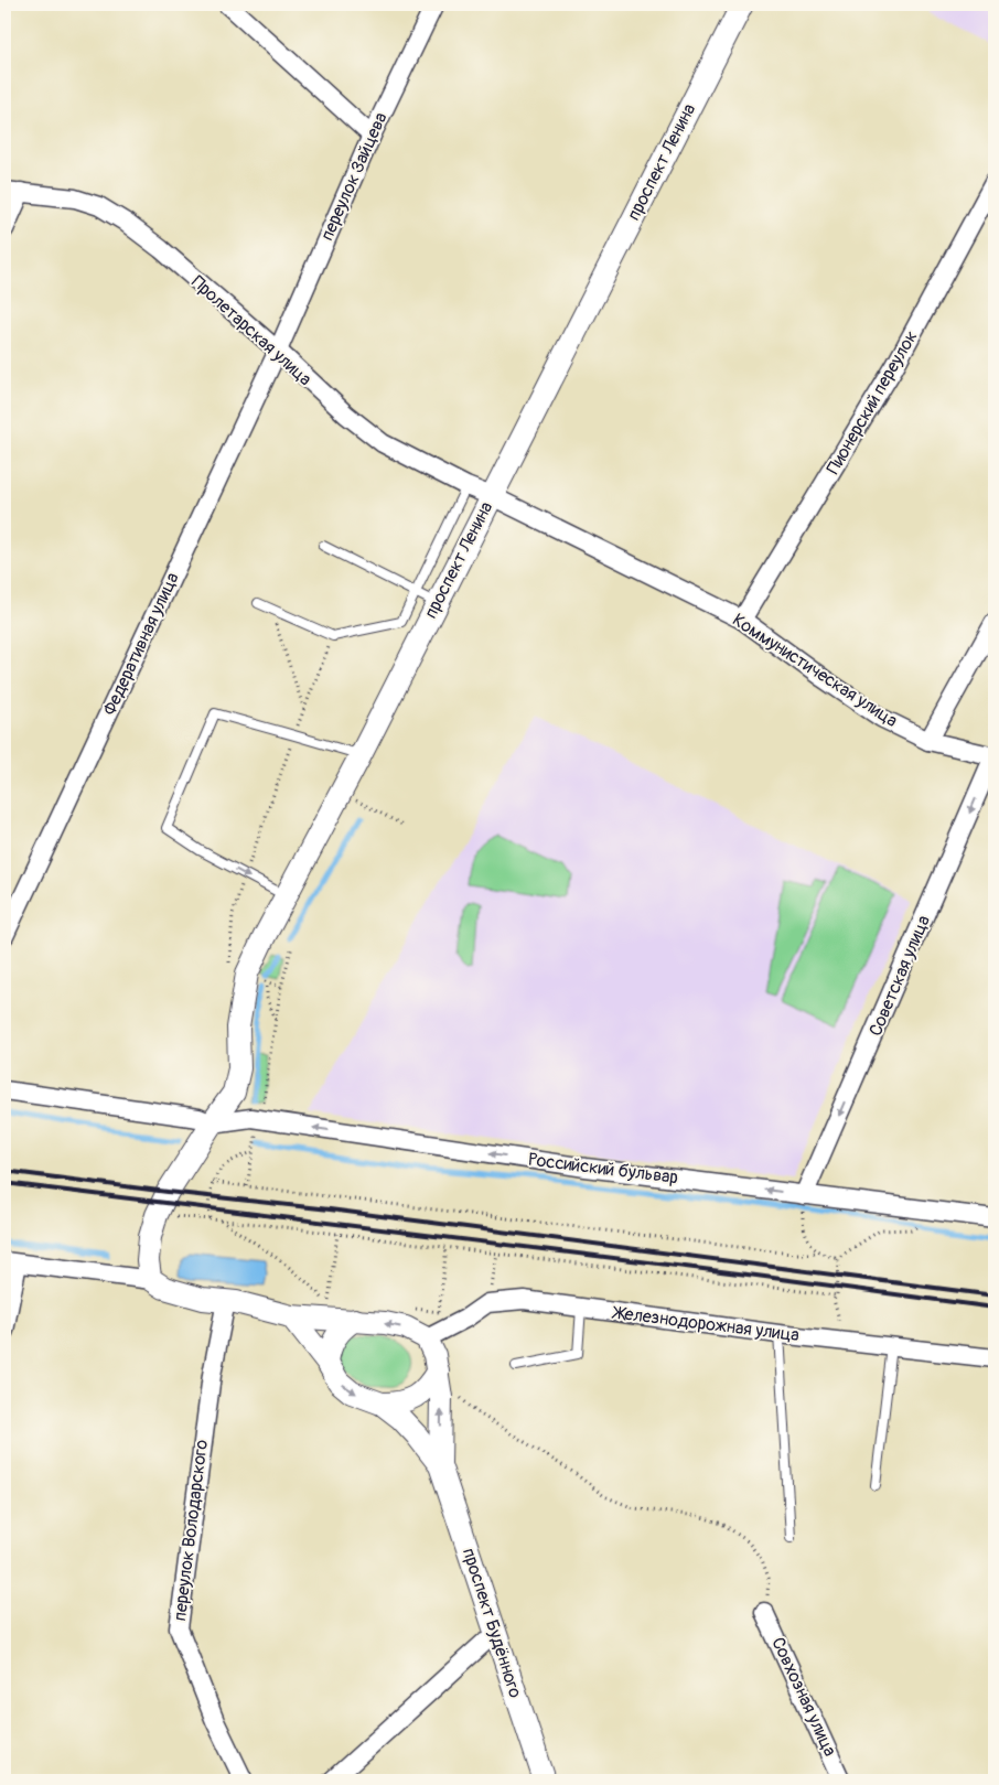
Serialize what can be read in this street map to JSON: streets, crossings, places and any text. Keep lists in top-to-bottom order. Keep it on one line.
{"streets":{"street":["проспект Ленина","переулок Зайцева","Пролетарская улица","Пионерский переулок","Федеративная улица","Коммунистическая улица","Советская улица","Российский бульвар","Железнодорожная улица","переулок Володарского","проспект Будённого","Совхозная улица"]},"crossings":[["проспект Ленина","Пролетарская улица"],["проспект Ленина","Коммунистическая улица"],["проспект Ленина","Российский бульвар"],["переулок Зайцева","Пролетарская улица"],["переулок Зайцева","Федеративная улица"],["Пролетарская улица","Федеративная улица"],["Пролетарская улица","Коммунистическая улица"],["Пионерский переулок","Коммунистическая улица"],["Коммунистическая улица","Советская улица"],["Советская улица","Российский бульвар"],["Железнодорожная улица","проспект Будённого"]],"one_way":["Советская улица","Российский бульвар"]}
